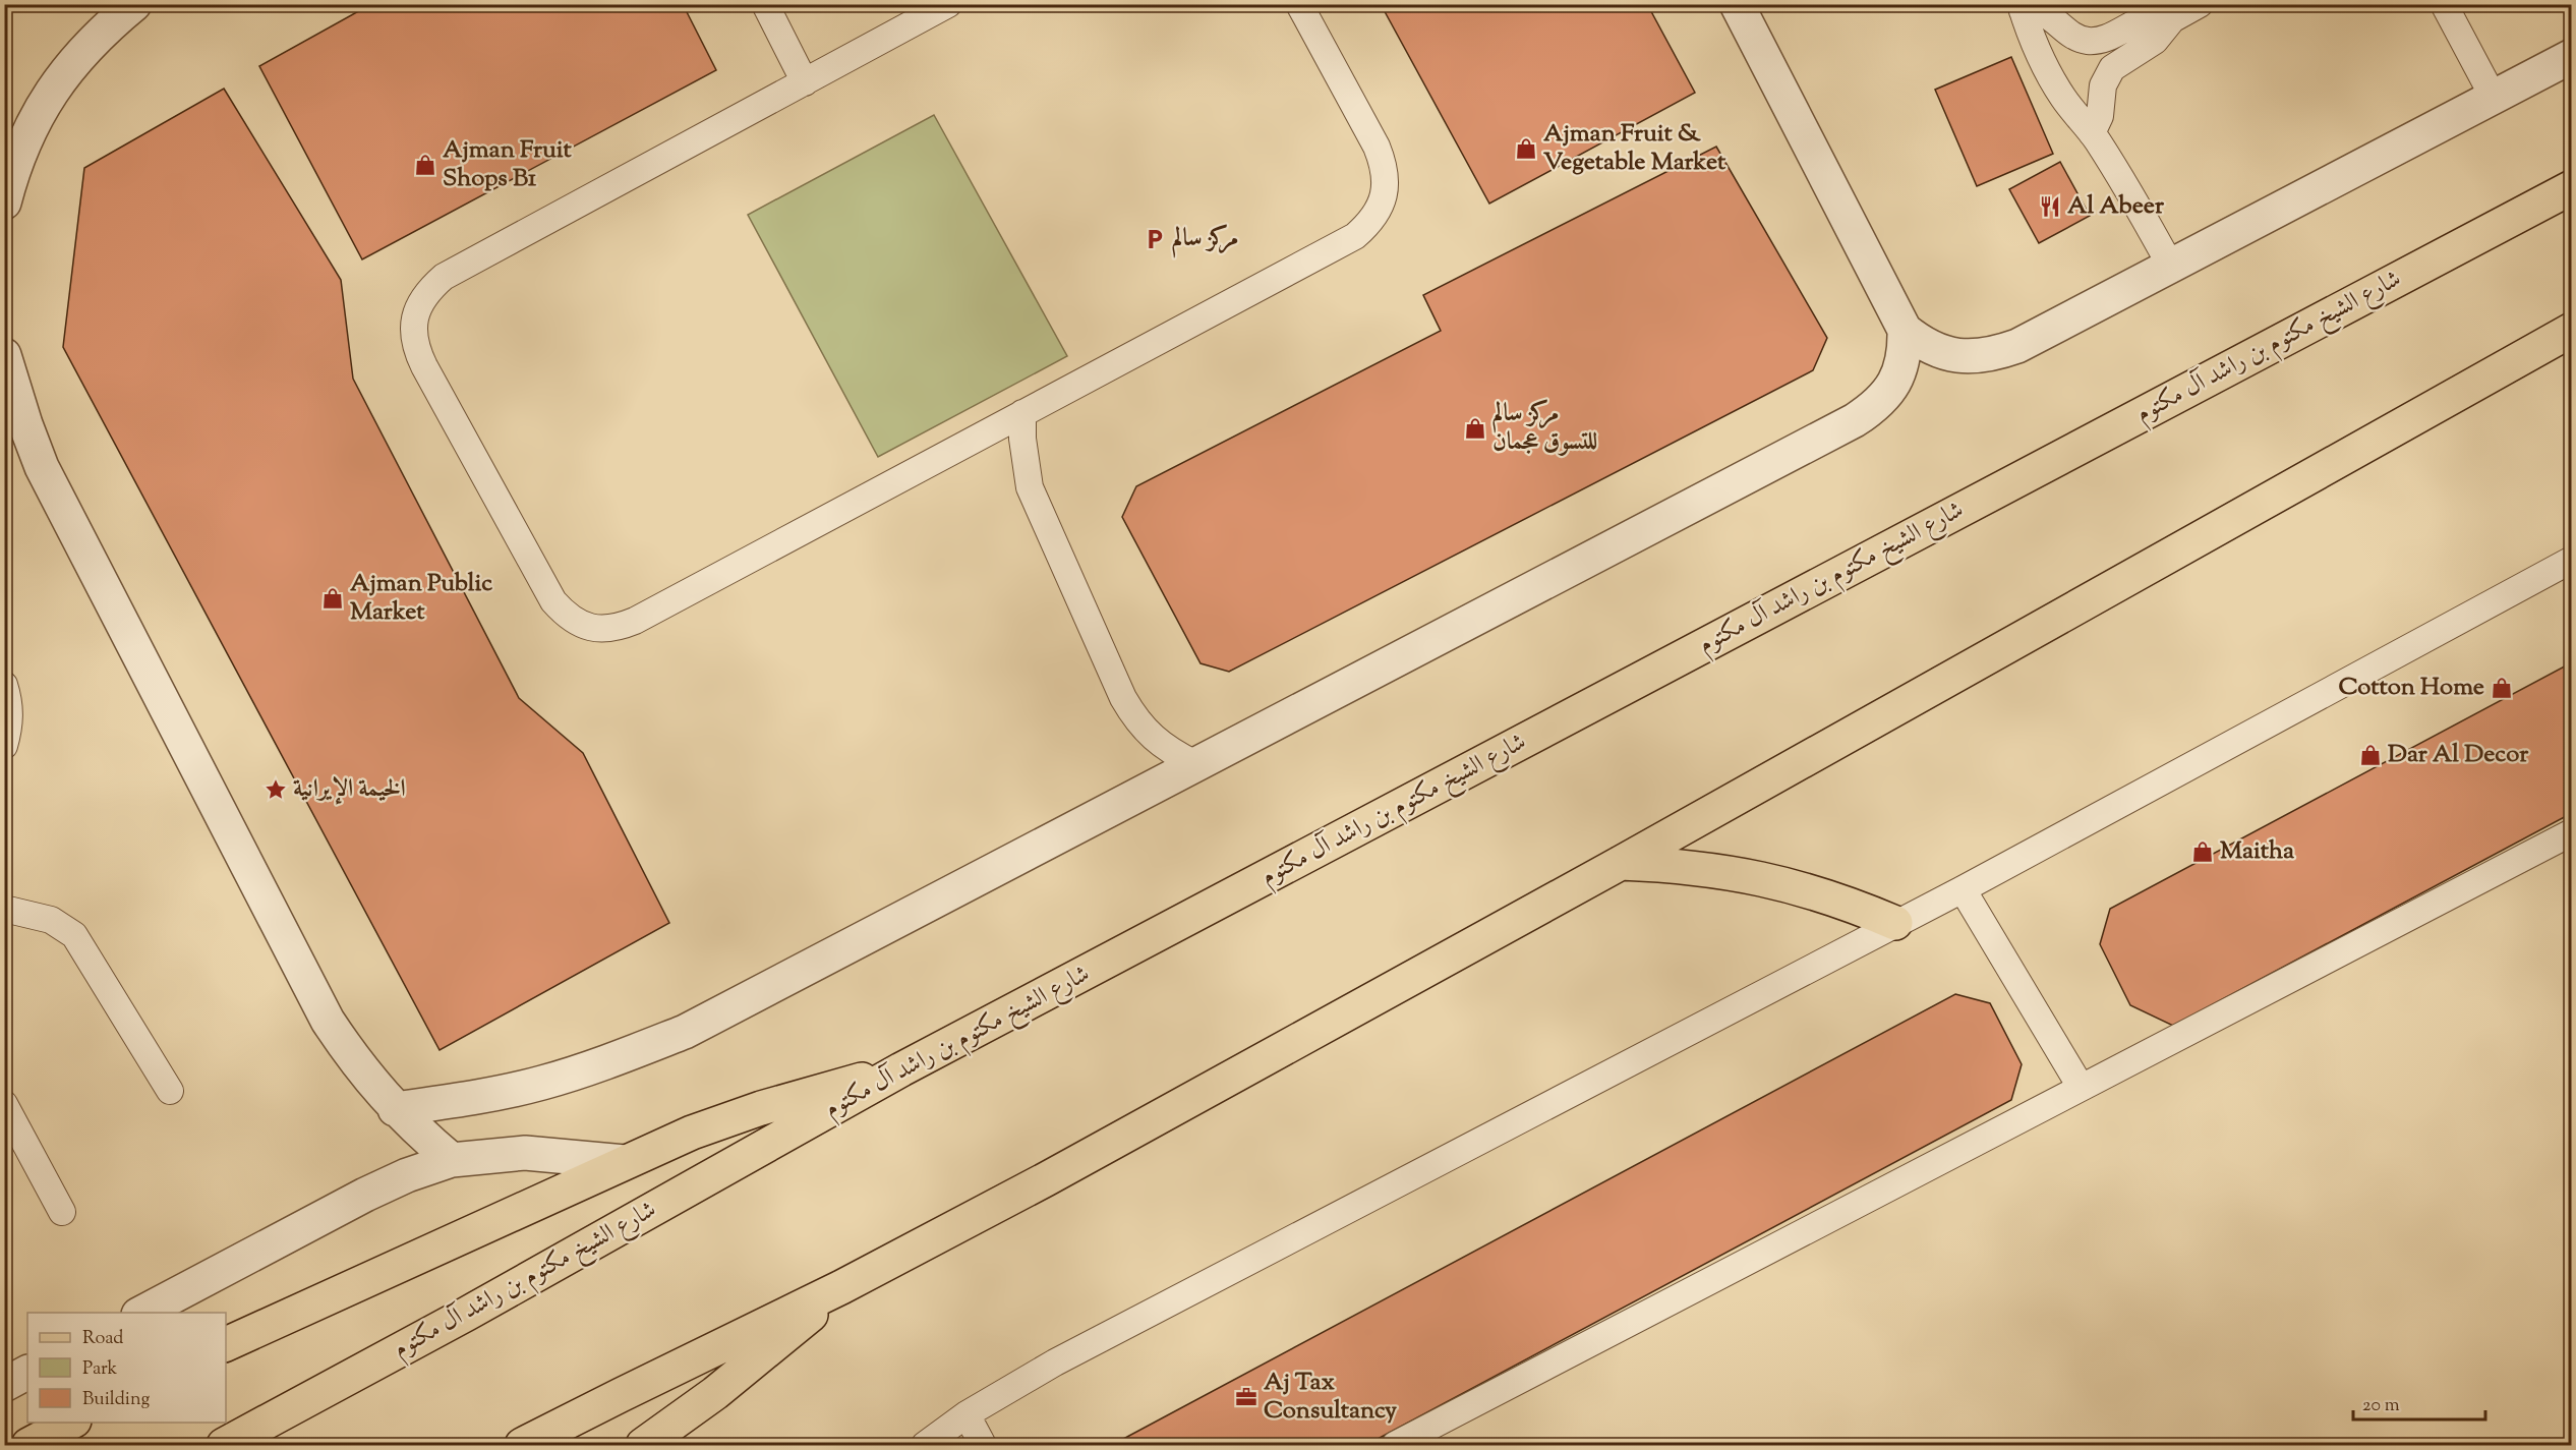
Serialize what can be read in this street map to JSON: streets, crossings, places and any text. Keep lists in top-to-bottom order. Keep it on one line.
{"streets":{"main road":["شارع الشيخ مكتوم بن راشد آل مكتوم"]},"places":{"shop":["Ajman Fruit & Vegetable Market","Ajman Fruit Shops B1","مركز سالم للتسوق عجمان","Ajman Public Market","Cotton Home","Dar Al Decor","Maitha"],"restaurant":["Al Abeer"],"parking":["مركز سالم"],"place":["الخيمة الإيرانية"],"office":["Aj Tax Consultancy"]},"legend":["Road","Park","Building"],"scale_bar":"20 m"}
